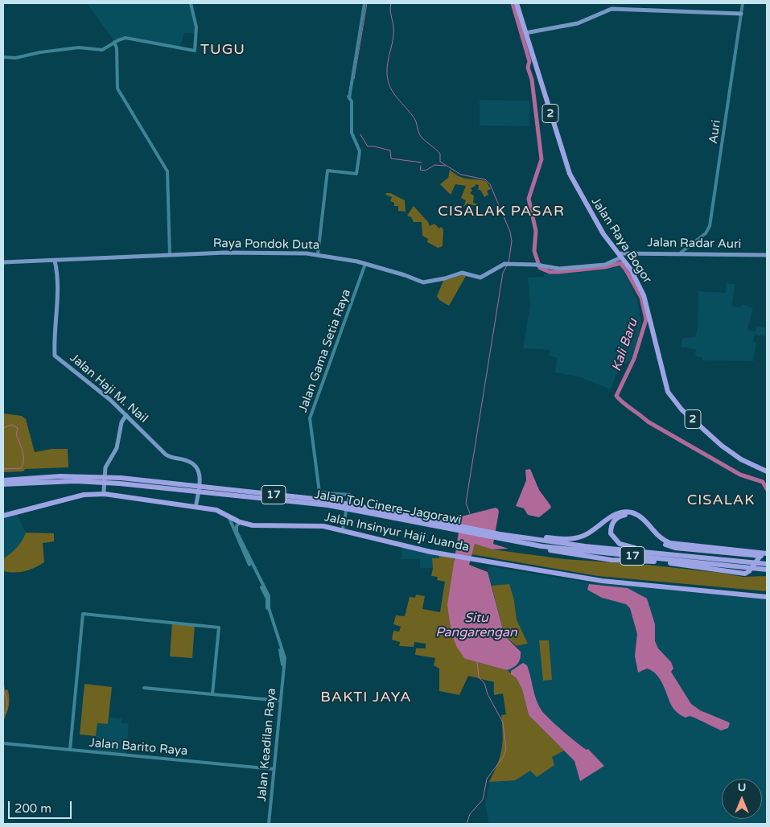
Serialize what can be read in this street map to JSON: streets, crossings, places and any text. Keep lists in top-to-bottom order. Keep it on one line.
{"streets":{"highway":["2","Jalan Raya Bogor","17","Jalan Tol Cinere–Jagorawi","Jalan Insinyur Haji Juanda"],"main road":["Jalan Radar Auri","Raya Pondok Duta","Jalan Haji M. Nail"],"street":["Auri","Jalan Gama Setia Raya","Jalan Keadilan Raya","Jalan Barito Raya"]},"crossings":[["Auri","Jalan Radar Auri"],["Jalan Raya Bogor","Jalan Radar Auri"],["Jalan Raya Bogor","Raya Pondok Duta"],["Jalan Radar Auri","Raya Pondok Duta"],["Raya Pondok Duta","Jalan Gama Setia Raya"],["Raya Pondok Duta","Jalan Haji M. Nail"],["Jalan Gama Setia Raya","Jalan Insinyur Haji Juanda"],["Jalan Haji M. Nail","Jalan Insinyur Haji Juanda"],["Jalan Insinyur Haji Juanda","Jalan Keadilan Raya"],["Jalan Keadilan Raya","Jalan Barito Raya"]],"districts":["TUGU","CISALAK PASAR","CISALAK","BAKTI JAYA"],"water":["Kali Baru","Situ Pangarengan"],"scale_bar":"200 m","north":"top"}
